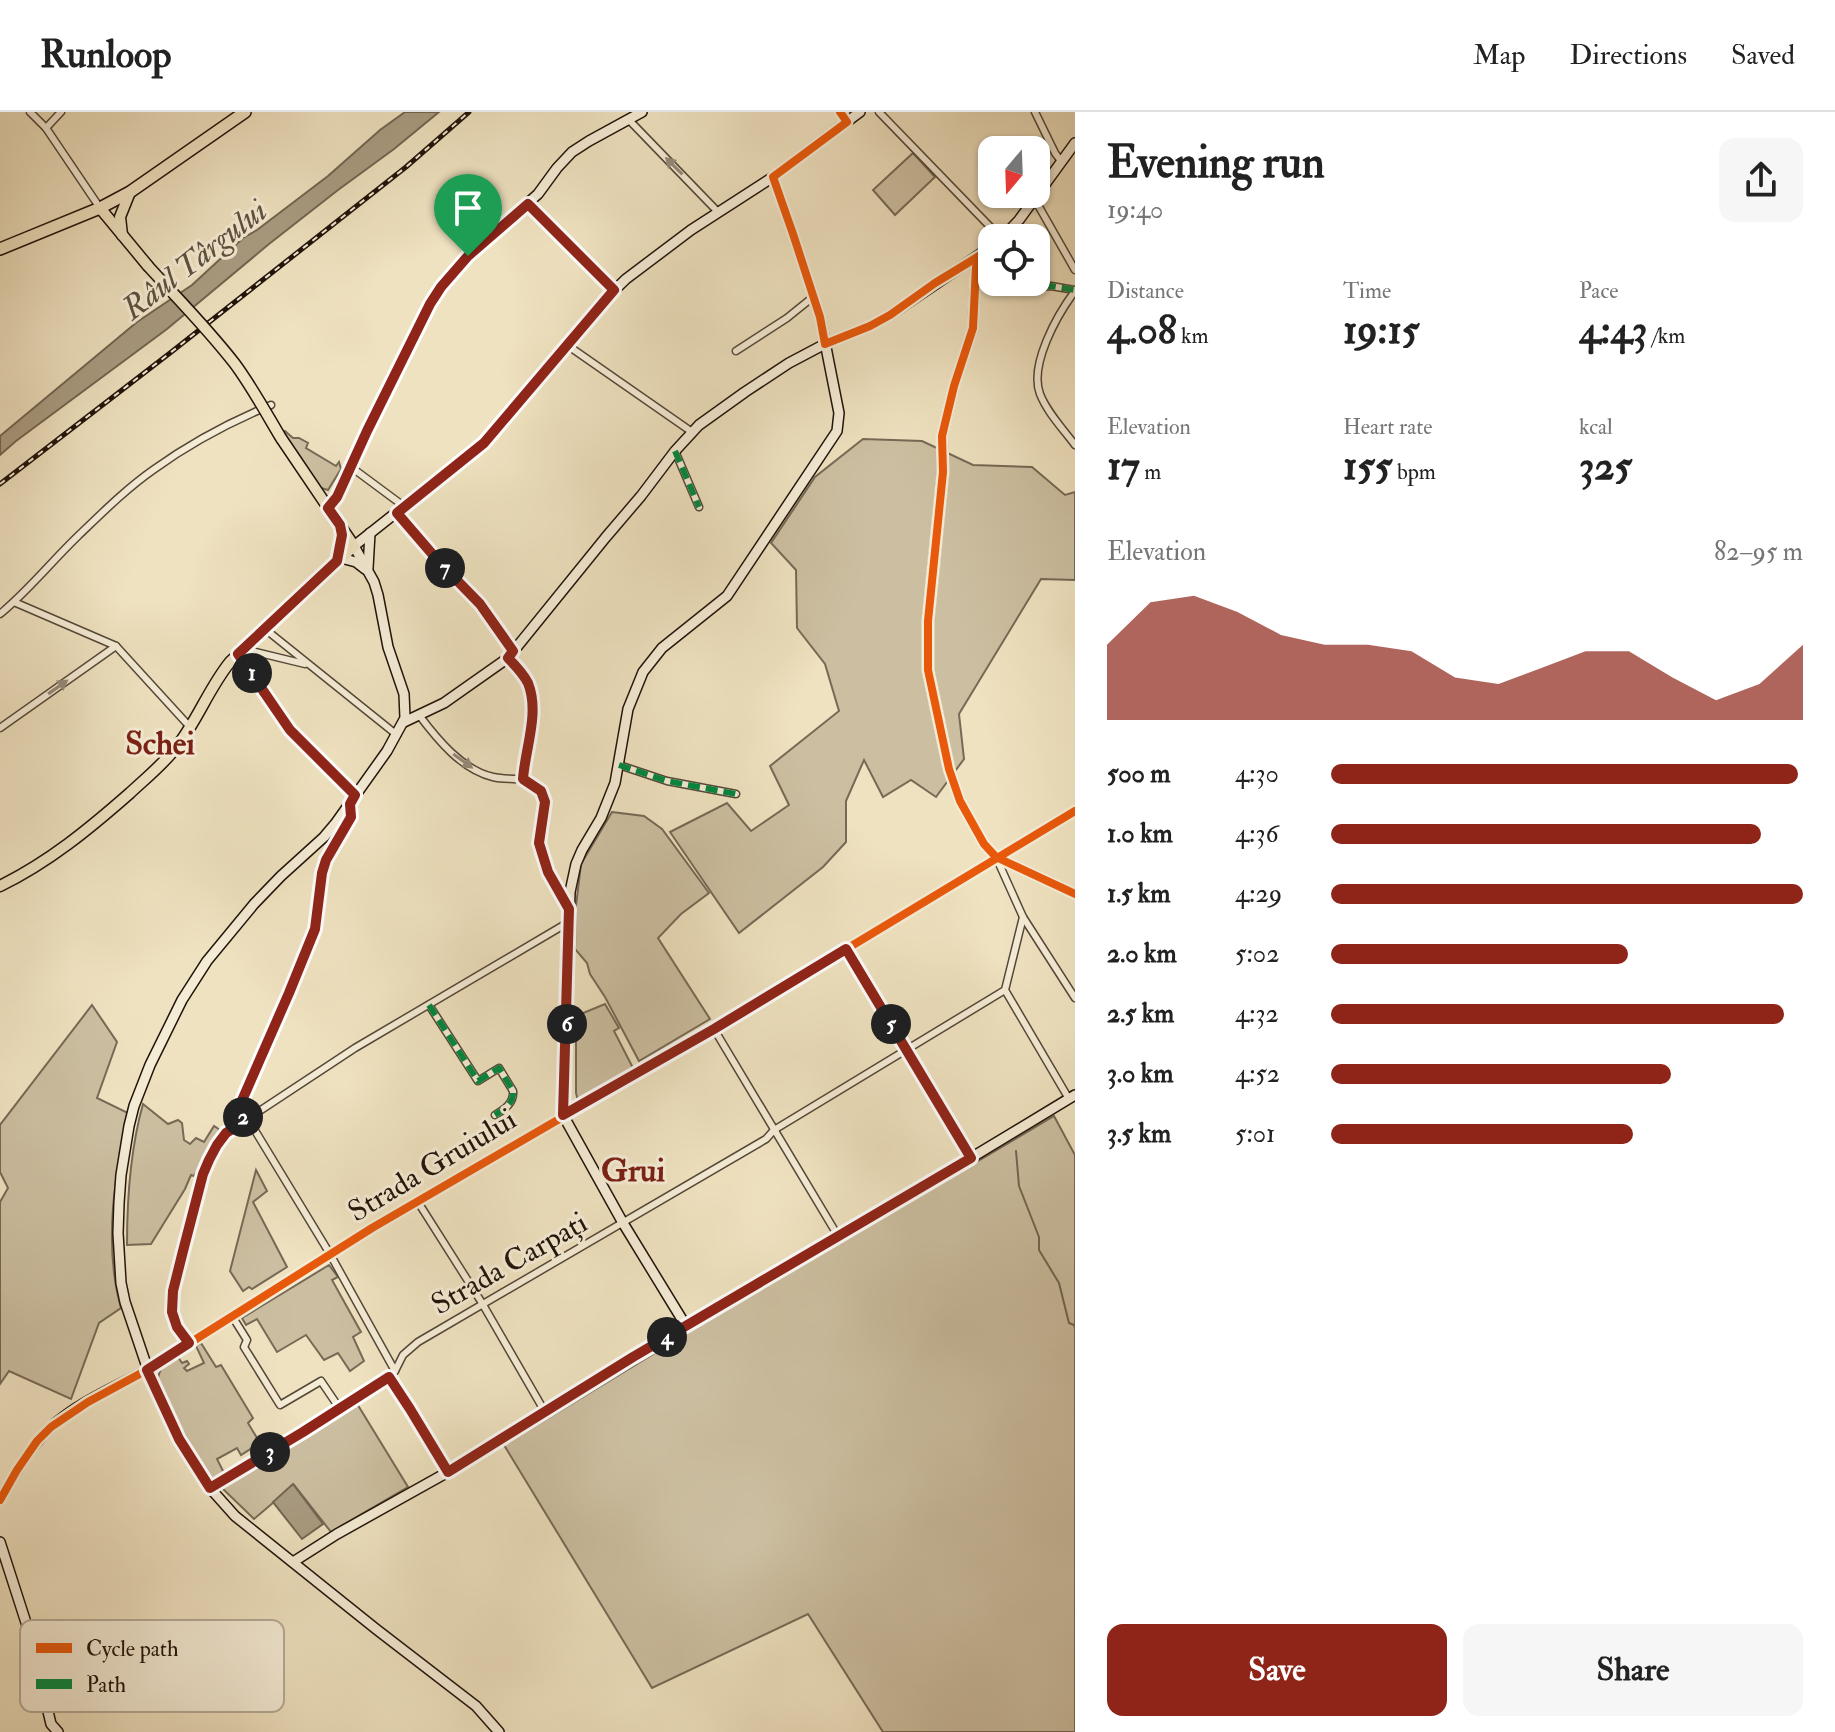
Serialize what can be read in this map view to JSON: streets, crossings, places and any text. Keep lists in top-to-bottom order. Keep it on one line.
{"streets":{"street":["Strada Gruiului","Strada Carpați"]},"districts":["Schei","Grui"],"water":["Râul Târgului"],"legend":["Cycle path","Path"],"north":"bottom","page":{"header":"Runloop","nav":["Map","Directions","Saved"],"heading":["Evening run","19:40"],"stats":[["Distance","4.08 km"],["Time","19:15"],["Pace","4:43 /km"],["Elevation","17 m"],["Heart rate","155 bpm"],["kcal","325"]],"chart":["Elevation","82–95 m"],"pins":["7","1","5","6","2","4","3"],"list":[{"name":"500 m","note":"4:30"},{"name":"1.0 km","note":"4:36"},{"name":"1.5 km","note":"4:29"},{"name":"2.0 km","note":"5:02"},{"name":"2.5 km","note":"4:32"},{"name":"3.0 km","note":"4:52"},{"name":"3.5 km","note":"5:01"}],"buttons":["Save","Share"]}}
